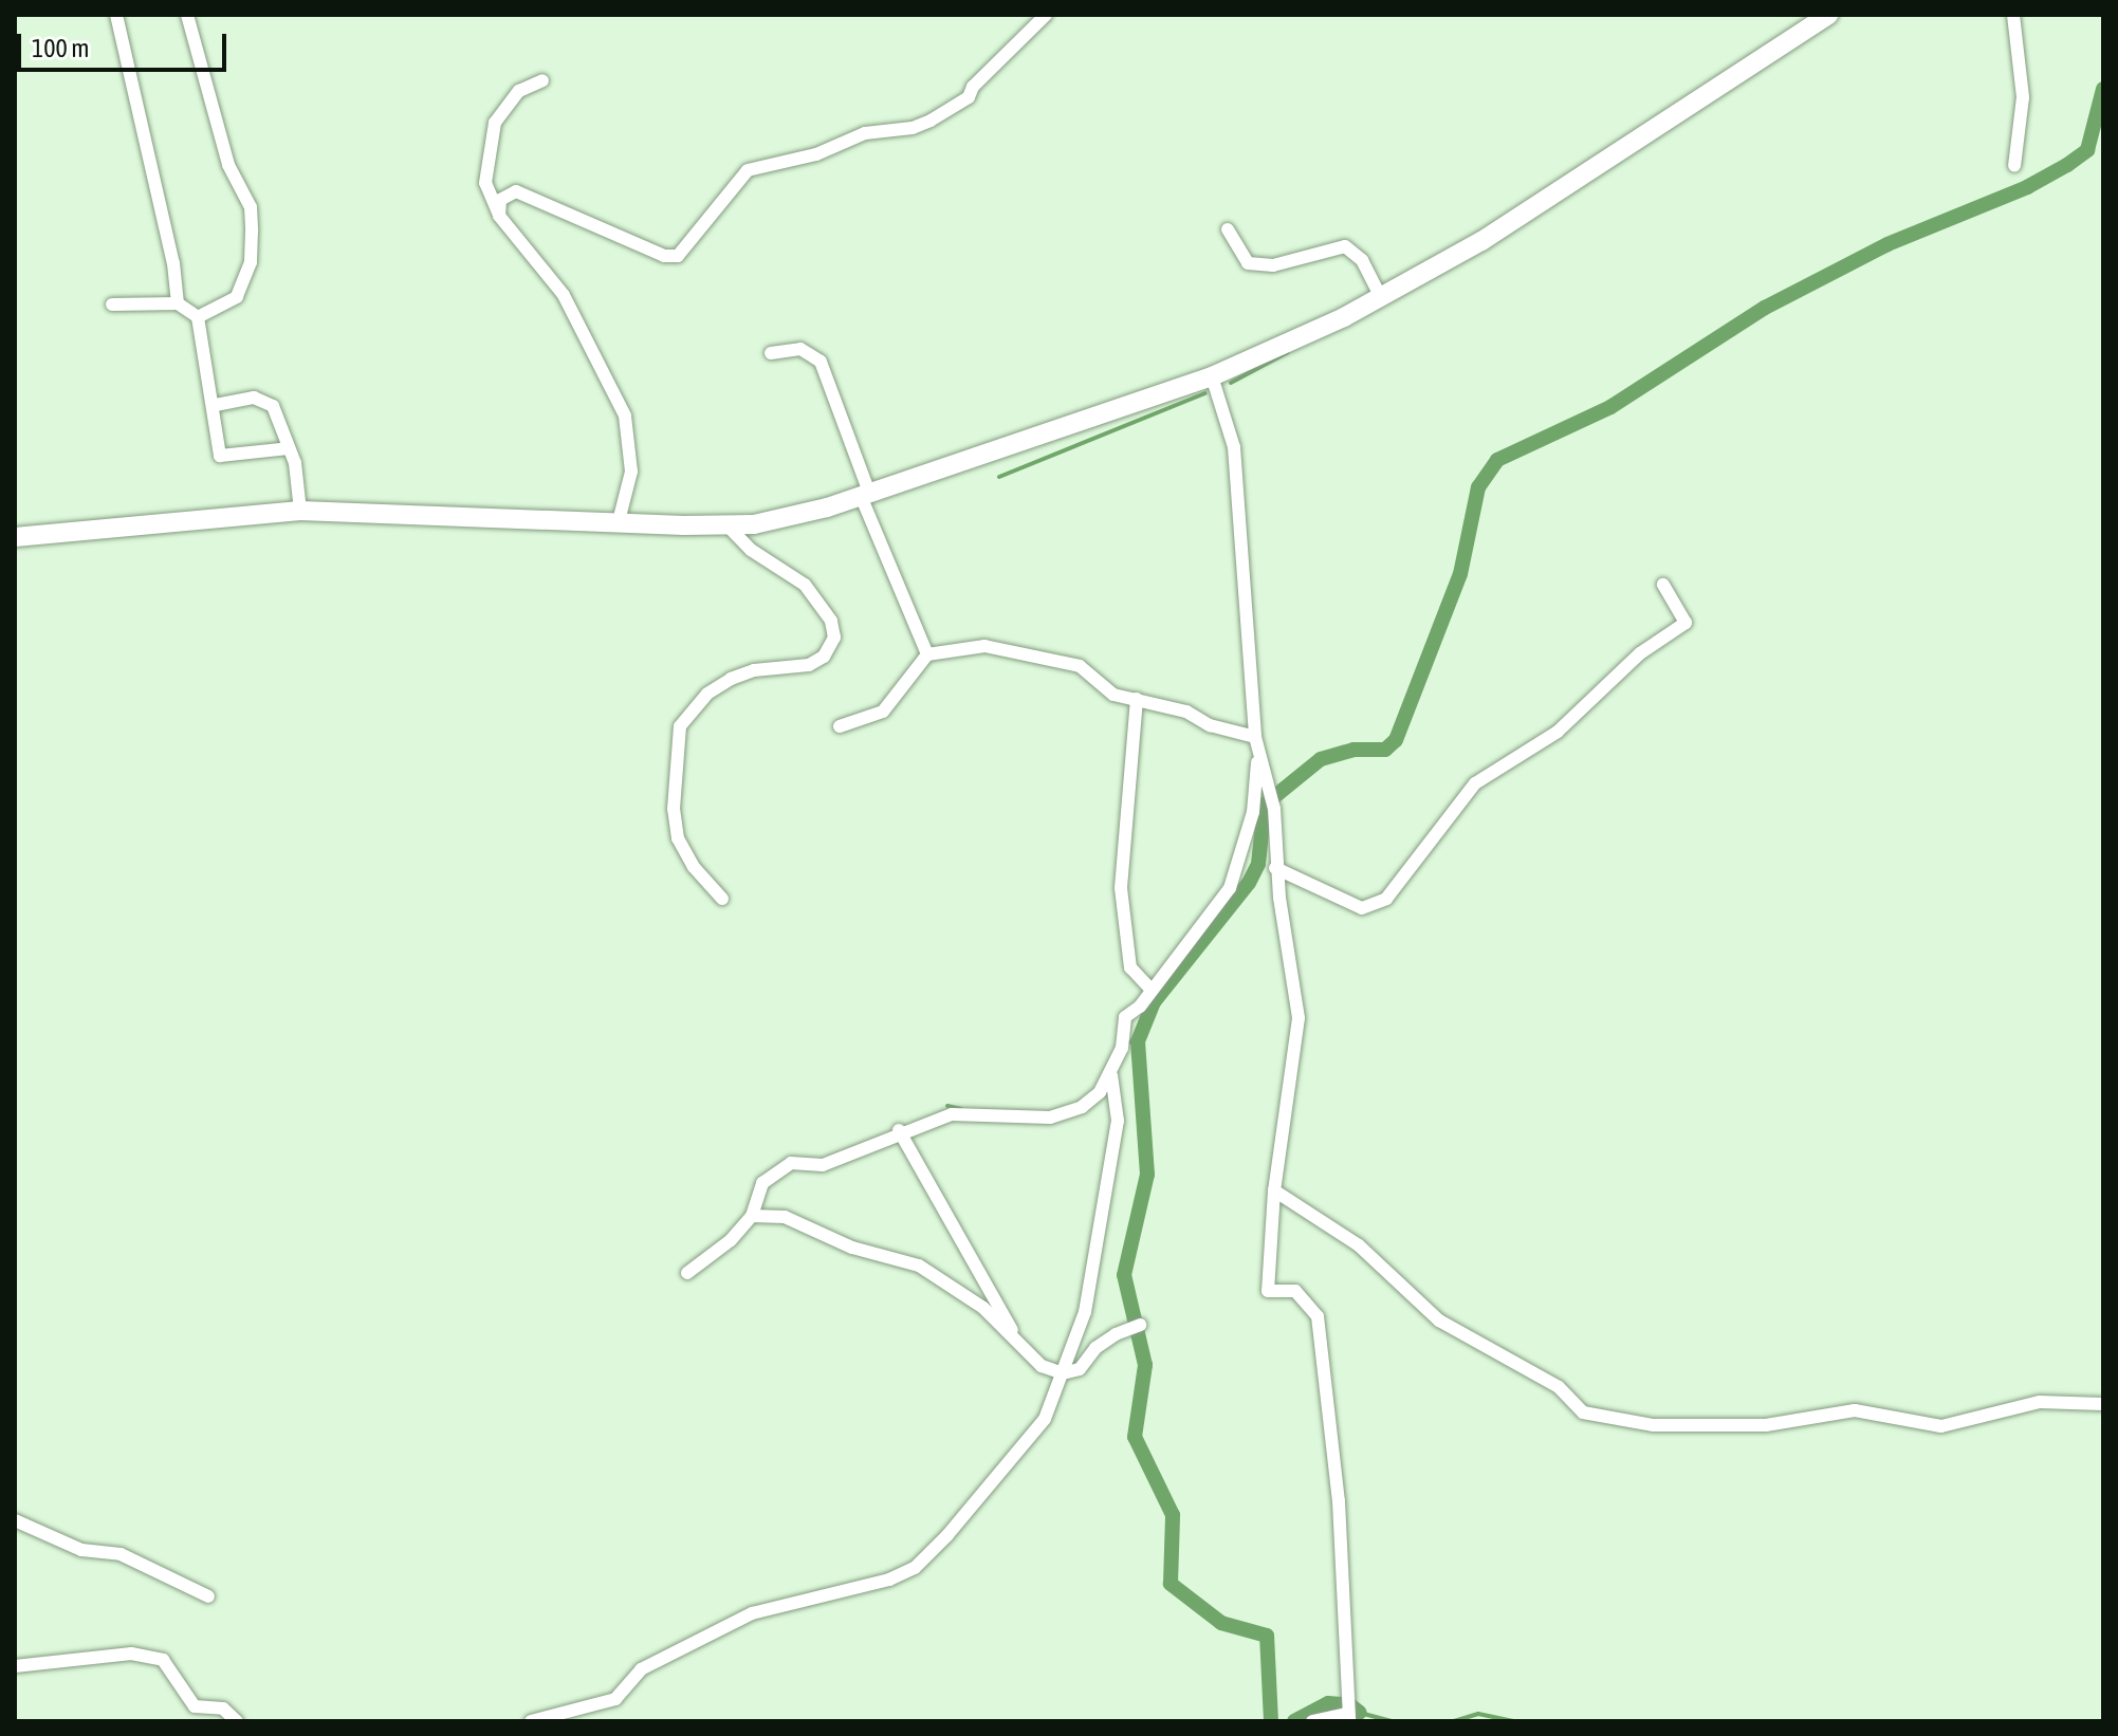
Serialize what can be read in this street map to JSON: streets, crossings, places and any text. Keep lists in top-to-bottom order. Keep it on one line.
{"scale_bar":"100 m"}
